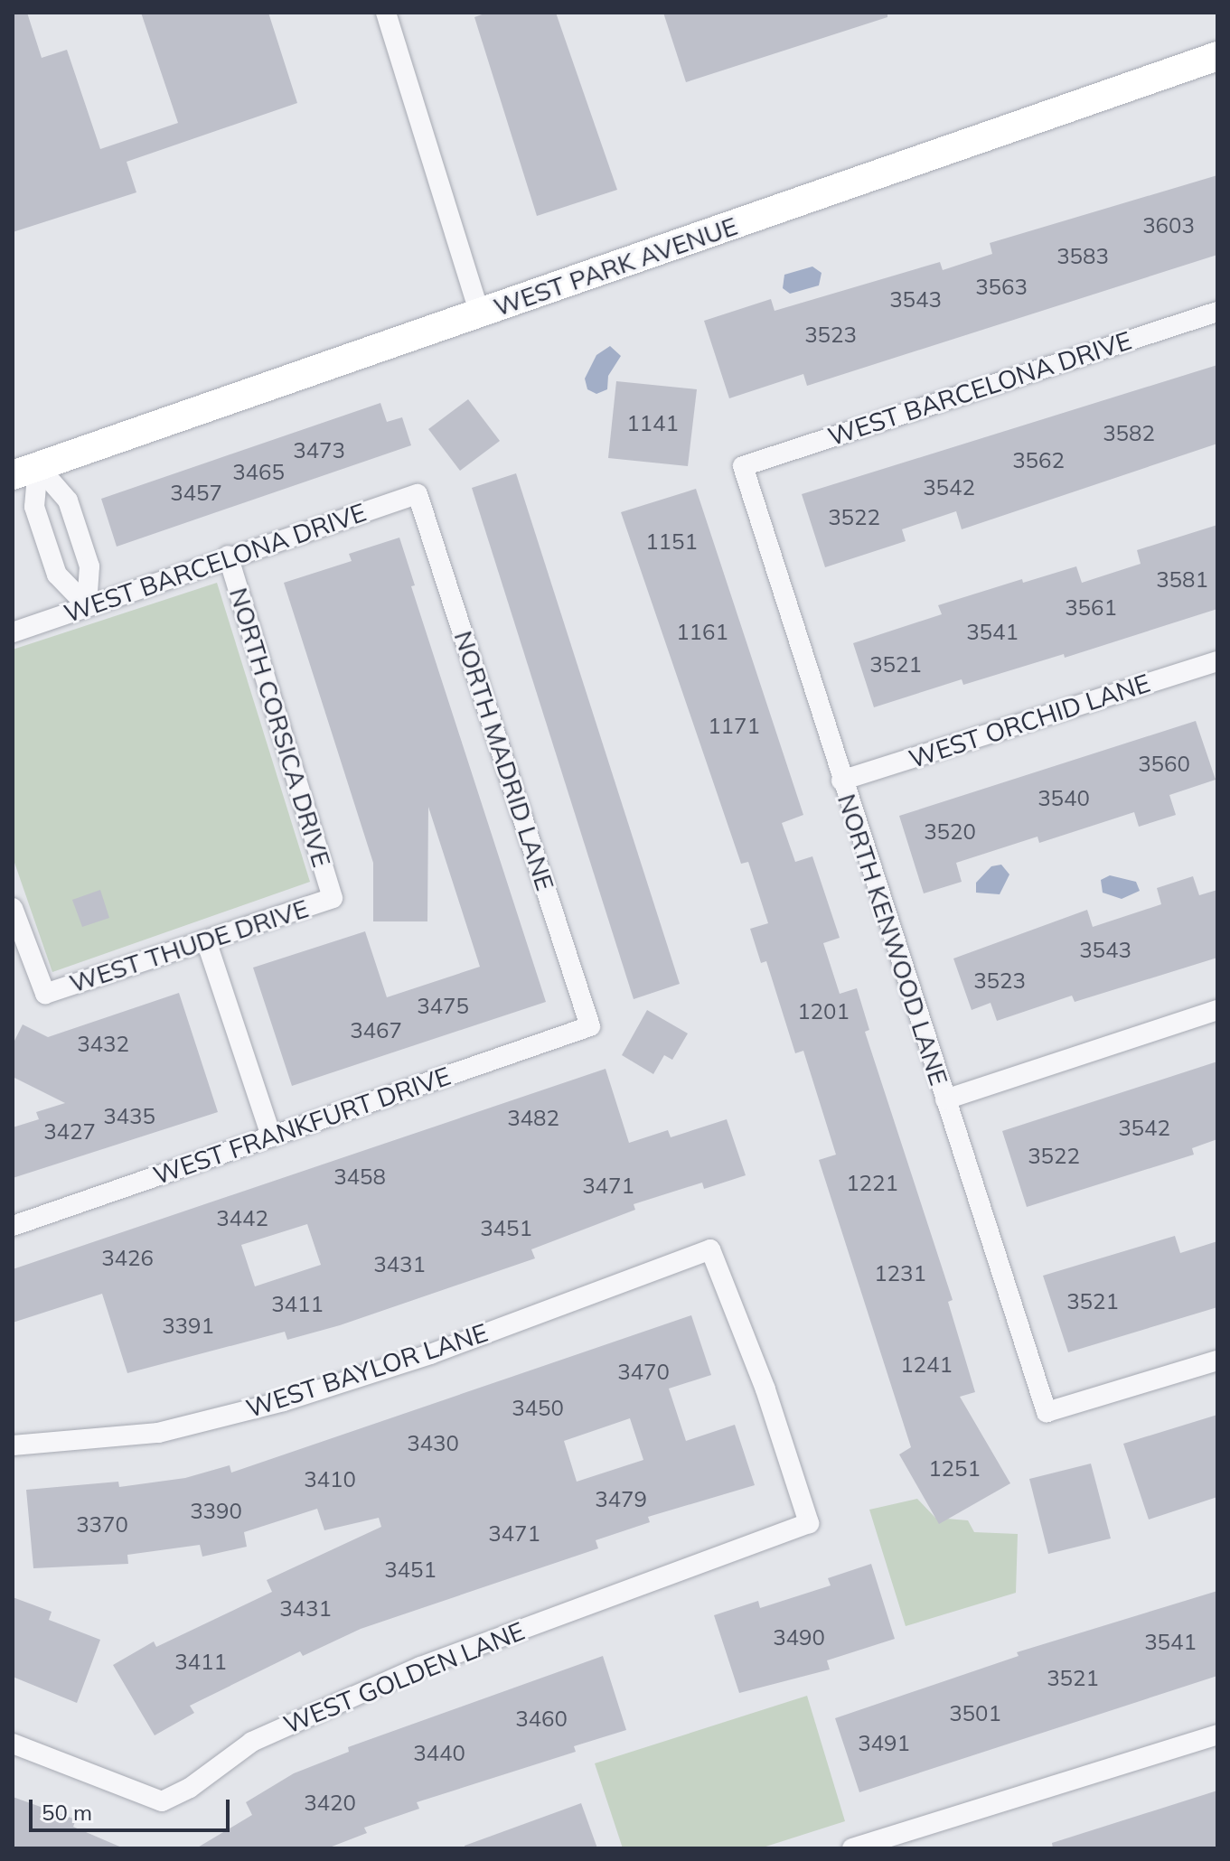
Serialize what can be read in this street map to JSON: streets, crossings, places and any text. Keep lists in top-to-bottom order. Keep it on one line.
{"streets":{"street":["WEST PARK AVENUE","WEST BARCELONA DRIVE","WEST ORCHID LANE","NORTH CORSICA DRIVE","NORTH MADRID LANE","NORTH KENWOOD LANE","WEST THUDE DRIVE","WEST FRANKFURT DRIVE","WEST BAYLOR LANE","WEST GOLDEN LANE"]},"crossings":[["WEST BARCELONA DRIVE","NORTH CORSICA DRIVE"],["WEST BARCELONA DRIVE","NORTH MADRID LANE"],["WEST BARCELONA DRIVE","NORTH KENWOOD LANE"],["WEST ORCHID LANE","NORTH KENWOOD LANE"],["NORTH CORSICA DRIVE","WEST THUDE DRIVE"],["NORTH MADRID LANE","WEST FRANKFURT DRIVE"],["WEST BAYLOR LANE","WEST GOLDEN LANE"]],"house_numbers":["3603","3583","3563","3543","3523","1141","3582","3473","3562","3465","3542","3457","3522","1151","3581","3561","1161","3541","3521","1171","3560","3540","3520","3543","3523","3475","1201","3467","3432","3435","3482","3542","3427","3522","3458","1221","3471","3442","3451","3426","3431","1231","3521","3411","3391","1241","3470","3450","3430","1251","3410","3479","3390","3370","3471","3451","3431","3490","3541","3411","3521","3501","3460","3491","3440","3420"],"scale_bar":"50 m"}
